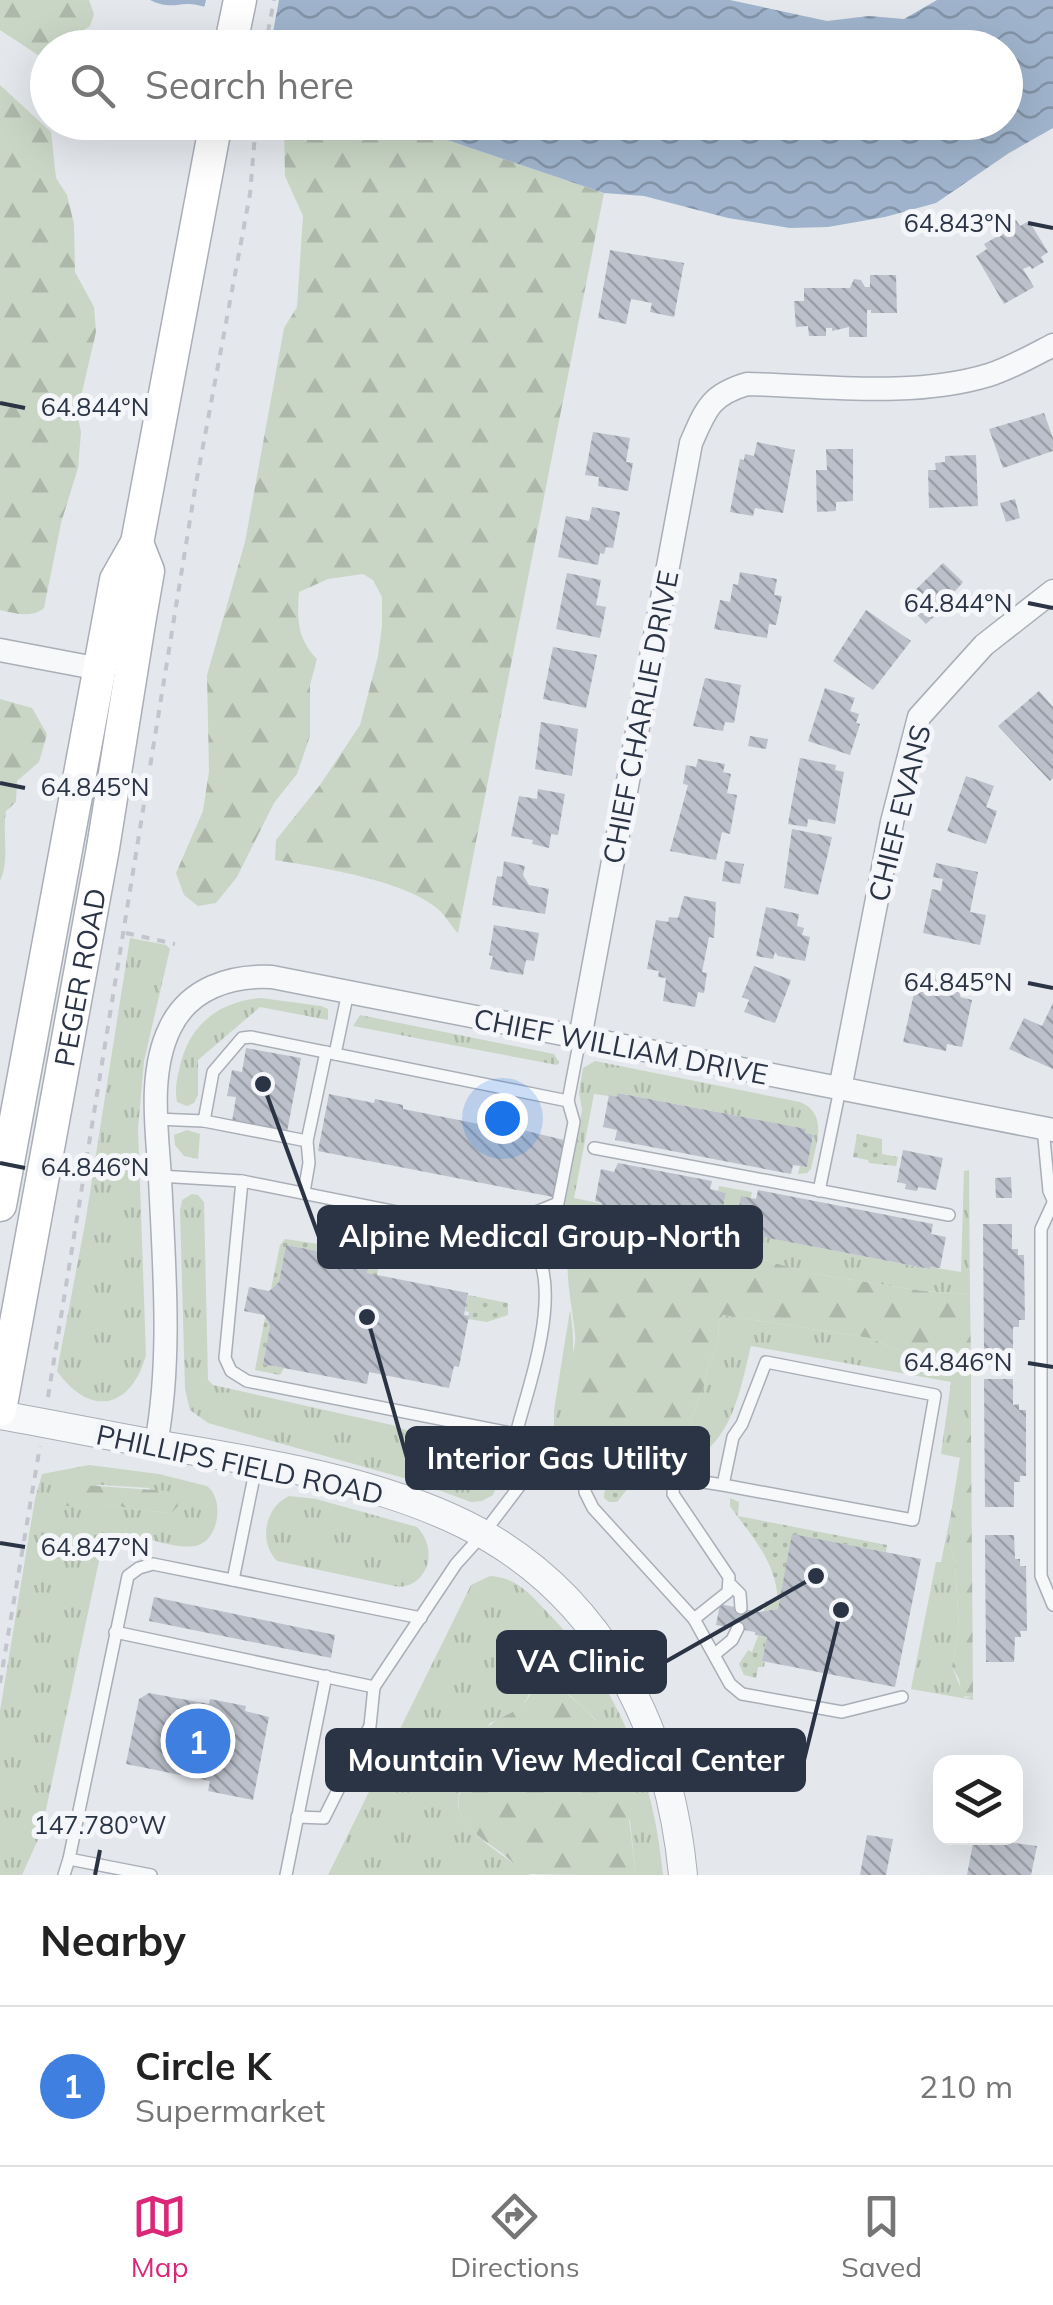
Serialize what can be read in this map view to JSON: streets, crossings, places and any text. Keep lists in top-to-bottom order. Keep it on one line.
{"streets":{"main road":["PEGER ROAD"],"street":["CHIEF CHARLIE DRIVE","CHIEF EVANS","CHIEF WILLIAM DRIVE","PHILLIPS FIELD ROAD"]},"crossings":[["CHIEF CHARLIE DRIVE","CHIEF WILLIAM DRIVE"],["CHIEF EVANS","CHIEF WILLIAM DRIVE"],["PEGER ROAD","PHILLIPS FIELD ROAD"]],"places":["Alpine Medical Group-North","Interior Gas Utility","VA Clinic","Mountain View Medical Center"],"page":{"search":"Search here","pins":"1","heading":"Nearby","list":[{"mark":"1","name":"Circle K","note":"Supermarket","value":"210 m"}],"nav":["Map","Directions","Saved"]},"coordinates":["64.843°N","64.844°N","64.845°N","64.846°N","64.847°N","147.780°W"]}
